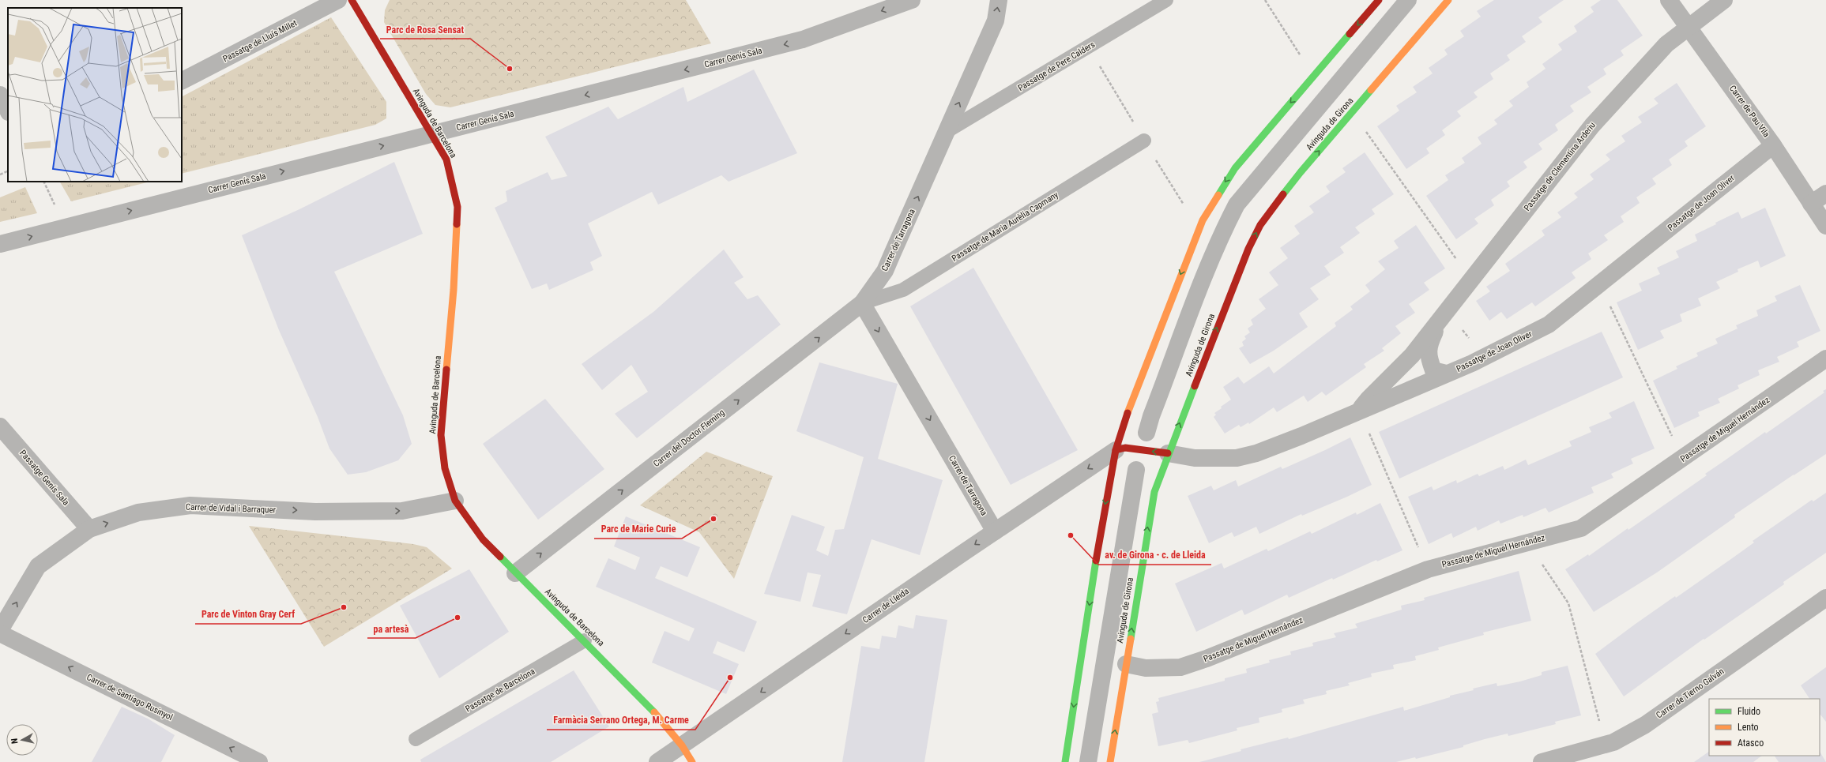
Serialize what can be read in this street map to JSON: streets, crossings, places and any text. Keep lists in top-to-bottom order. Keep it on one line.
{"streets":{"main road":["Avinguda de Barcelona","Avinguda de Girona"],"street":["Passatge de Lluís Millet","Carrer Genís Sala","Carrer de Pau Vila","Passatge de Clementina Arderiu","Passatge de Joan Oliver","Carrer de Tarragona","Passatge de Miguel Hernández","Carrer del Doctor Fleming","Passatge Genís Sala","Carrer de Vidal i Barraquer","Carrer de Lleida","Carrer de Tierno Galván","Carrer de Santiago Rusinyol"],"lane":["Passatge de Pere Calders","Passatge de Maria Aurèlia Capmany","Passatge de Barcelona"]},"crossings":[["Carrer Genís Sala","Avinguda de Barcelona"],["Passatge de Pere Calders","Carrer de Tarragona"],["Carrer de Pau Vila","Passatge de Clementina Arderiu"],["Carrer de Pau Vila","Passatge de Joan Oliver"],["Avinguda de Barcelona","Carrer del Doctor Fleming"],["Avinguda de Barcelona","Carrer de Vidal i Barraquer"],["Avinguda de Barcelona","Carrer de Lleida"],["Avinguda de Barcelona","Passatge de Barcelona"],["Avinguda de Girona","Passatge de Joan Oliver"],["Avinguda de Girona","Passatge de Miguel Hernández"],["Passatge de Clementina Arderiu","Passatge de Joan Oliver"],["Passatge de Maria Aurèlia Capmany","Carrer de Tarragona"],["Passatge de Maria Aurèlia Capmany","Carrer del Doctor Fleming"],["Carrer de Tarragona","Carrer del Doctor Fleming"],["Carrer de Tarragona","Carrer de Lleida"],["Passatge Genís Sala","Carrer de Vidal i Barraquer"]],"one_way":["Carrer del Doctor Fleming","Carrer de Vidal i Barraquer","Carrer de Lleida","Carrer de Santiago Rusinyol"],"places":["Parc de Rosa Sensat","Parc de Marie Curie","av. de Girona - c. de Lleida","Parc de Vinton Gray Cerf","pa artesà","Farmàcia Serrano Ortega, M. Carme"],"legend":["Fluido","Lento","Atasco"],"north":"left"}
